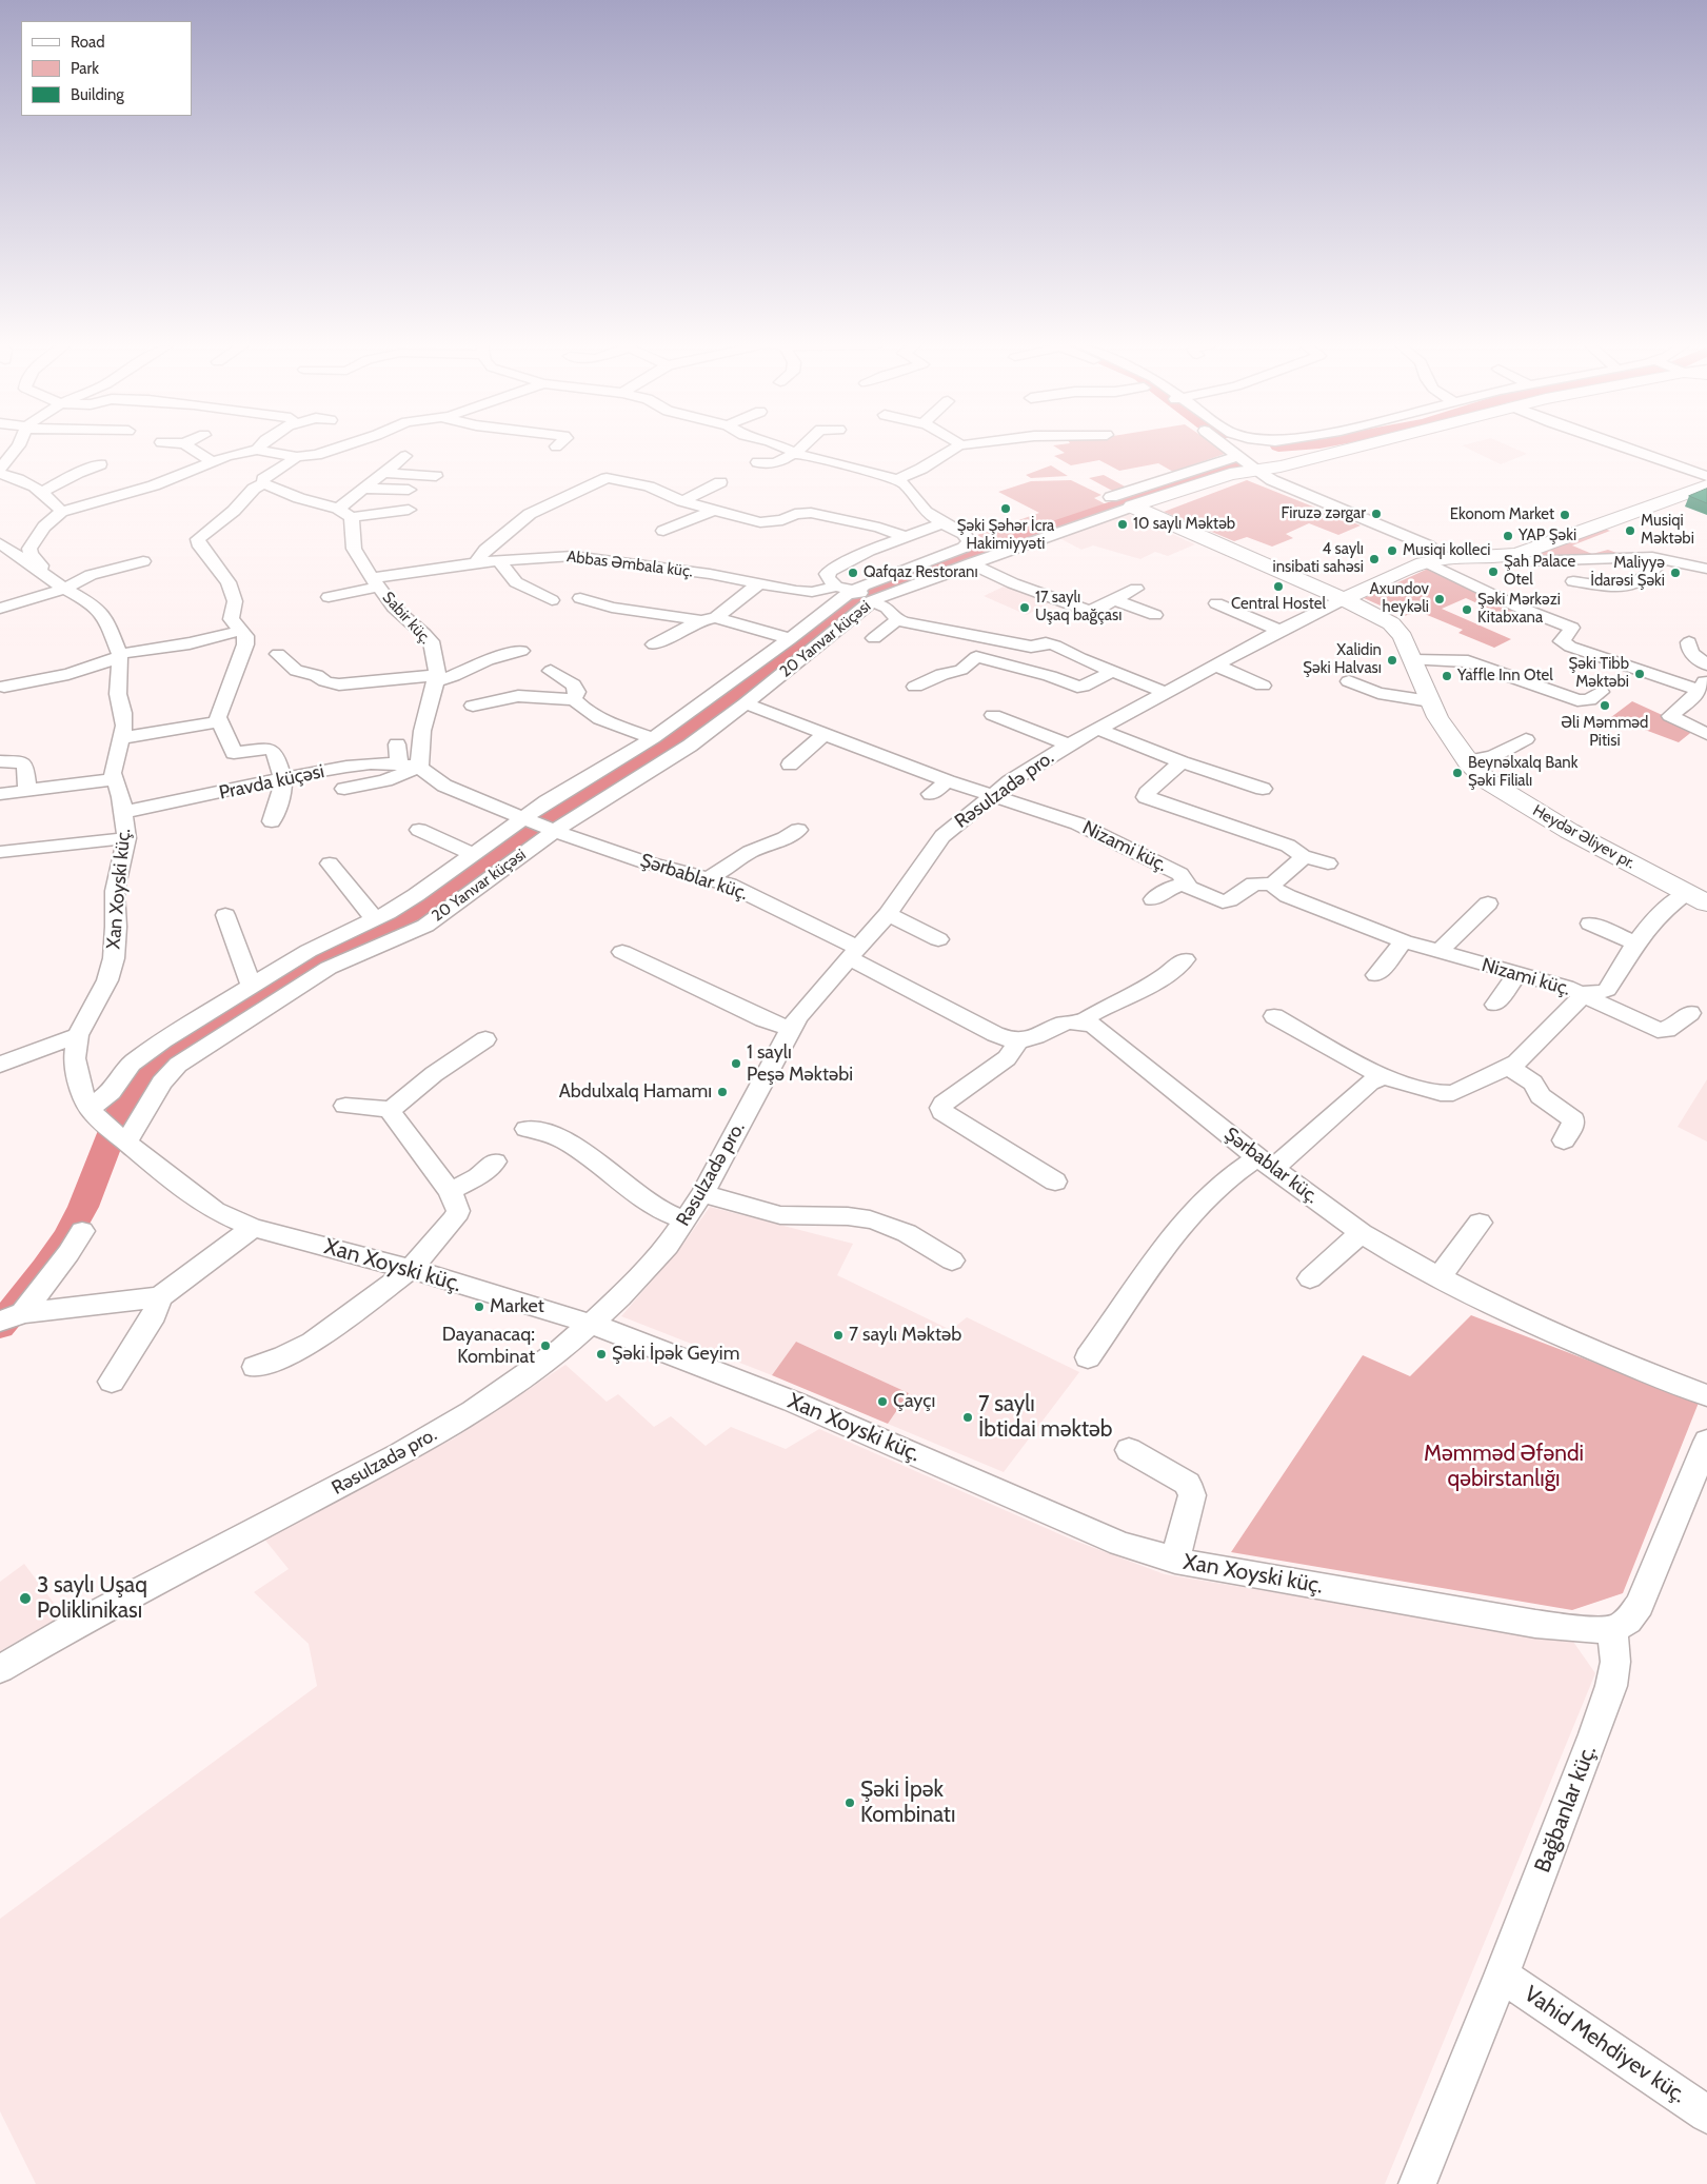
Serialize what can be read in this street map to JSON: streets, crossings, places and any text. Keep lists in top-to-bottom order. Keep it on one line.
{"streets":{"main road":["20 Yanvar küçəsi","Heydər Əliyev pr."],"street":["Abbas Əmbala küç.","Sabir küç.","Pravda küçəsi","Rəsulzadə pro.","Nizami küç.","Şərbablar küç.","Xan Xoyski küç.","Bağbanlar küç.","Vahid Mehdiyev küç."]},"crossings":[["Abbas Əmbala küç.","Sabir küç."],["Abbas Əmbala küç.","20 Yanvar küçəsi"],["Sabir küç.","Pravda küçəsi"],["20 Yanvar küçəsi","Heydər Əliyev pr."],["20 Yanvar küçəsi","Nizami küç."],["20 Yanvar küçəsi","Şərbablar küç."],["20 Yanvar küçəsi","Xan Xoyski küç."],["Pravda küçəsi","Xan Xoyski küç."],["Rəsulzadə pro.","Heydər Əliyev pr."],["Rəsulzadə pro.","Nizami küç."],["Rəsulzadə pro.","Şərbablar küç."],["Rəsulzadə pro.","Xan Xoyski küç."],["Xan Xoyski küç.","Bağbanlar küç."],["Bağbanlar küç.","Vahid Mehdiyev küç."]],"parks":["Məmməd Əfəndi qəbirstanlığı"],"places":["Şəki Şəhər İcra Hakimiyyəti","Firuzə zərgar","Ekonom Market","10 saylı Məktəb","Musiqi Məktəbi","YAP Şəki","Musiqi kolleci","4 saylı insibati sahəsi","Şah Palace Otel","Qafqaz Restoranı","Maliyyə İdarəsi Şəki","Central Hostel","Axundov heykəli","17 saylı Uşaq bağçası","Şəki Mərkəzi Kitabxana","Xalidin Şəki Halvası","Şəki Tibb Məktəbi","Yaffle Inn Otel","Əli Məmməd Pitisi","Beynəlxalq Bank Şəki Filialı","1 saylı Peşə Məktəbi","Abdulxalq Hamamı","Market","7 saylı Məktəb","Dayanacaq: Kombinat","Şəki İpək Geyim","Çayçı","7 saylı İbtidai məktəb","3 saylı Uşaq Poliklinikası","Şəki İpək Kombinatı"],"legend":["Road","Park","Building"]}
